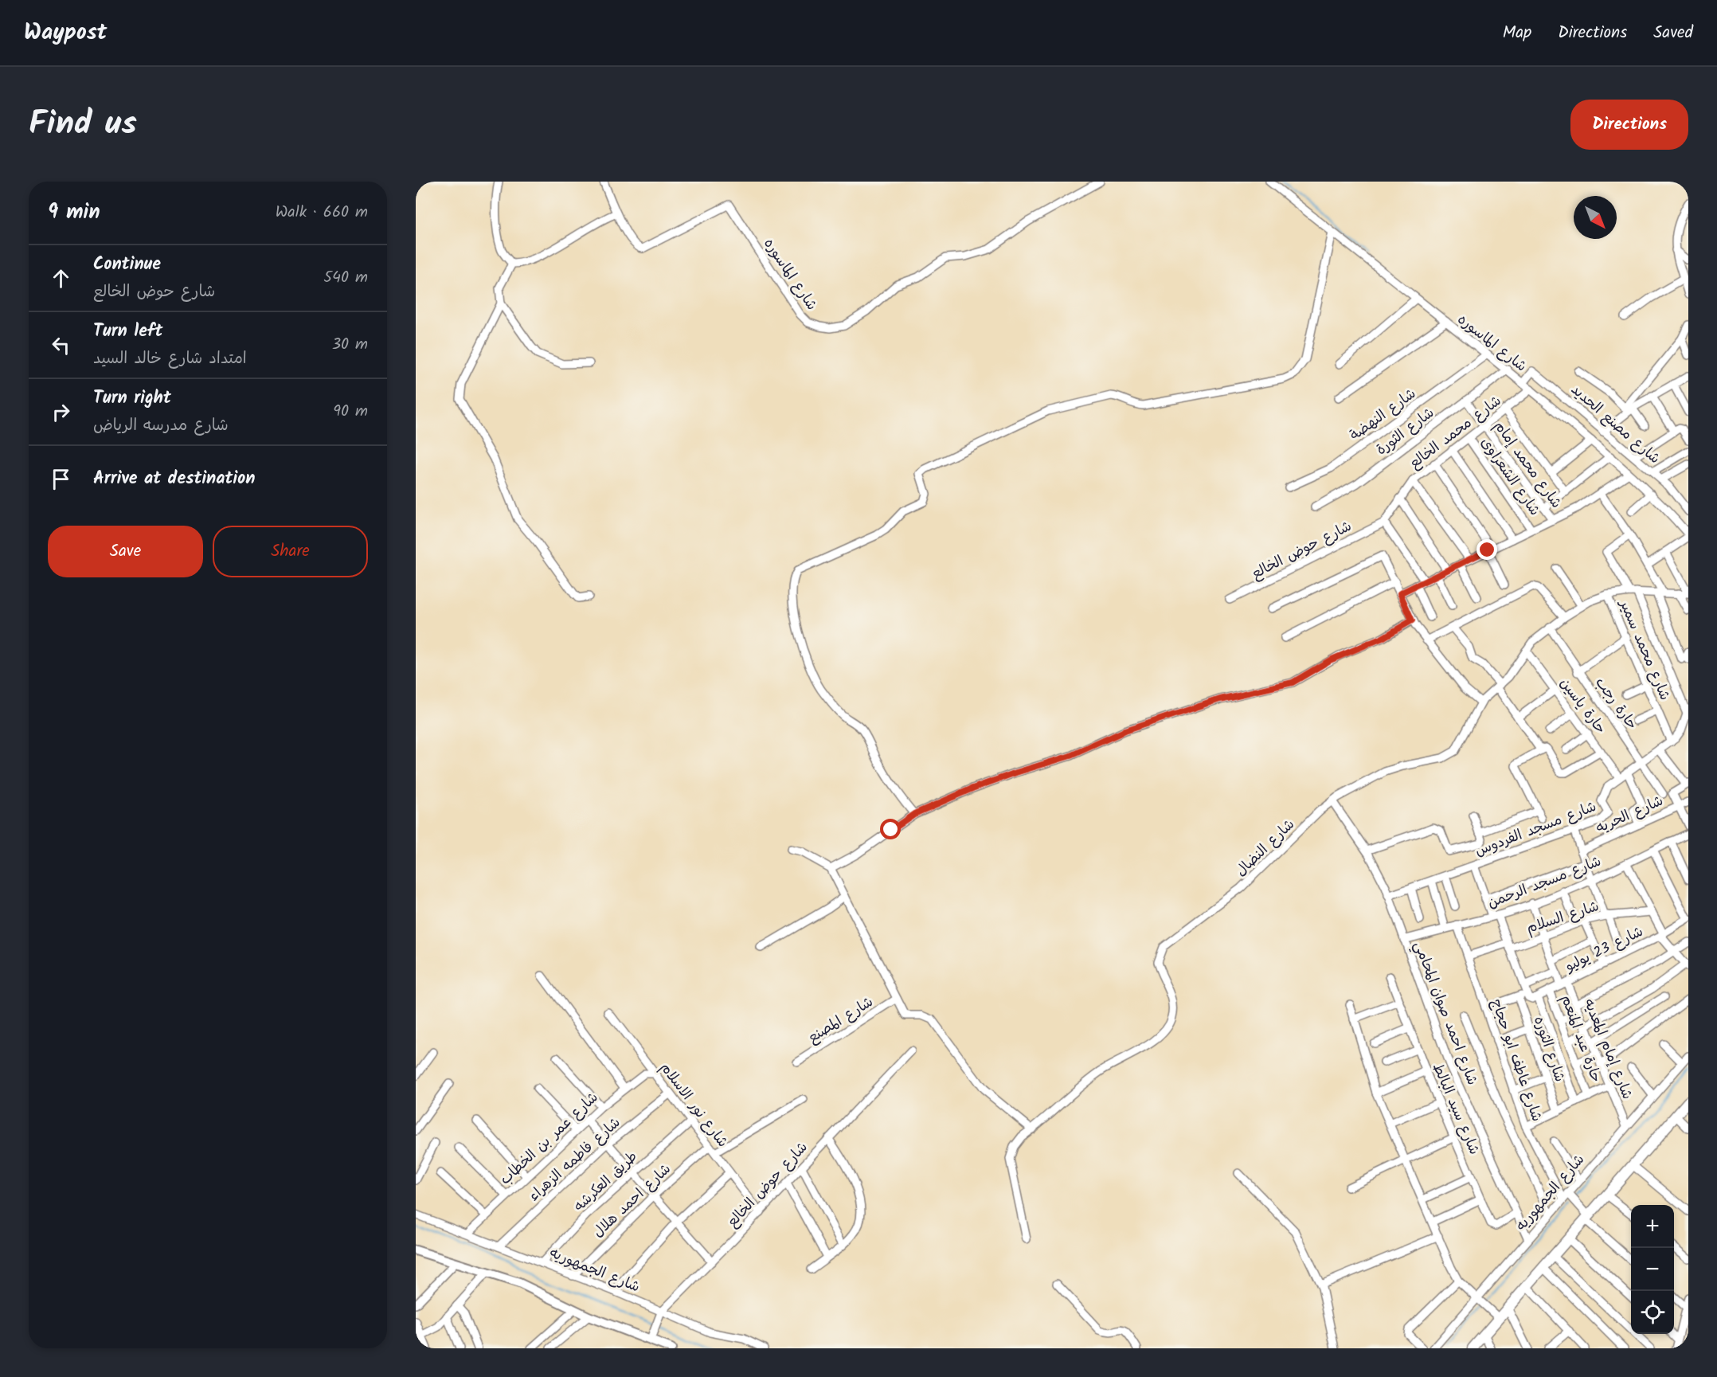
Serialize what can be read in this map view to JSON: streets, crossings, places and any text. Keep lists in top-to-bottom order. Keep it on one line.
{"streets":{"street":["شارع الماسوره","شارع النهضة","شارع مصنع الحديد","شارع الثورة","شارع محمد الخالع","شارع محمد إمام","شارع الشعراوى","شارع حوض الخالع","شارع محمد سمير","حارة رجب","حارة ياسين","شارع الحريه","شارع مسجد الفردوس","شارع النضال","شارع مسجد الرحمن","شارع السلام","شارع 23 يوليو","شارع احمد صوان المحامي","شارع المصنع","حارة عبد المنعم","شارع الثوره","شارع إمام المعديه","شارع عاطف ابو حجاج","شارع نور الاسلام","شارع سيد البالط","شارع عمر بن الخطاب","شارع فاطمه الزهراء","طريق العكرشه","شارع الجمهوريه","شارع احمد هلال"]},"crossings":[["شارع الماسوره","شارع النهضة"],["شارع الماسوره","شارع مصنع الحديد"],["شارع الماسوره","شارع الثورة"],["شارع الماسوره","شارع محمد الخالع"],["شارع الثورة","شارع محمد إمام"],["شارع محمد الخالع","شارع محمد إمام"],["شارع محمد الخالع","شارع الشعراوى"],["شارع محمد الخالع","شارع حوض الخالع"],["شارع حوض الخالع","شارع نور الاسلام"],["شارع حوض الخالع","شارع الجمهوريه"],["شارع محمد سمير","شارع مسجد الفردوس"],["شارع محمد سمير","شارع النضال"],["حارة رجب","شارع مسجد الفردوس"],["حارة رجب","شارع النضال"],["حارة ياسين","شارع مسجد الفردوس"],["حارة ياسين","شارع النضال"],["شارع مسجد الفردوس","شارع احمد صوان المحامي"],["شارع النضال","شارع احمد صوان المحامي"],["شارع مسجد الرحمن","شارع احمد صوان المحامي"],["شارع مسجد الرحمن","شارع إمام المعديه"],["شارع مسجد الرحمن","شارع عاطف ابو حجاج"],["شارع السلام","شارع إمام المعديه"],["شارع 23 يوليو","حارة عبد المنعم"],["شارع 23 يوليو","شارع إمام المعديه"],["شارع احمد صوان المحامي","شارع سيد البالط"],["شارع احمد صوان المحامي","شارع الجمهوريه"],["شارع إمام المعديه","شارع الجمهوريه"],["شارع عاطف ابو حجاج","شارع الجمهوريه"],["شارع نور الاسلام","شارع عمر بن الخطاب"],["شارع نور الاسلام","شارع فاطمه الزهراء"],["شارع نور الاسلام","طريق العكرشه"],["شارع نور الاسلام","شارع احمد هلال"],["شارع عمر بن الخطاب","شارع الجمهوريه"],["شارع فاطمه الزهراء","شارع الجمهوريه"],["طريق العكرشه","شارع الجمهوريه"],["شارع الجمهوريه","شارع احمد هلال"]],"north":"bottom right","page":{"header":"Waypost","nav":["Map","Directions","Saved"],"title":"Find us","buttons":["Directions",["Save","Share"]],"heading":["9 min","Walk · 660 m"],"list":[["Continue","شارع حوض الخالع","540 m"],["Turn left","امتداد شارع خالد السيد","30 m"],["Turn right","شارع مدرسه الرياض","90 m"],"Arrive at destination"],"map_buttons":["+","−"]}}
